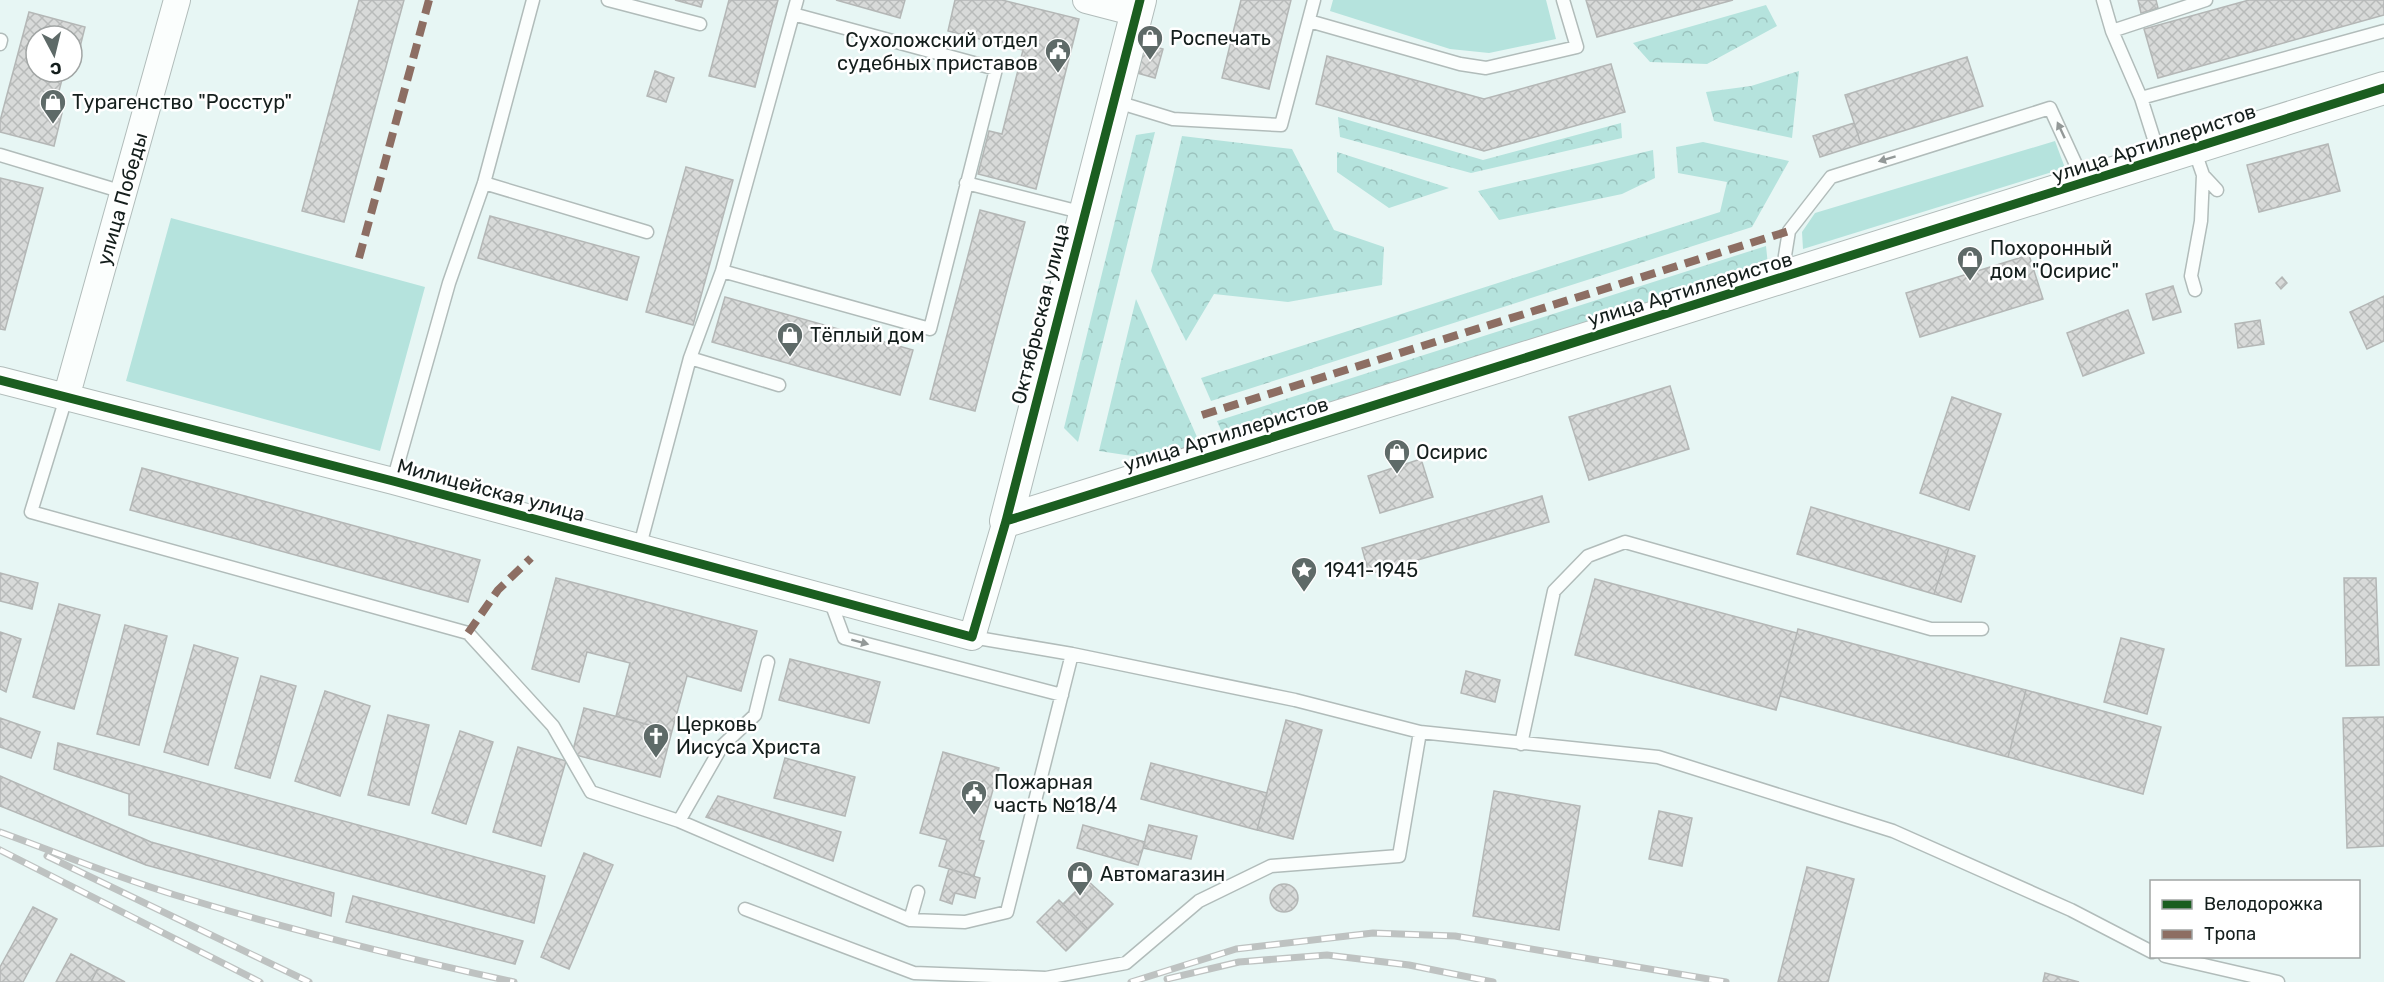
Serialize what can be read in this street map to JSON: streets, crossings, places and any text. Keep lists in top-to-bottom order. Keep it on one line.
{"streets":{"street":["улица Артиллеристов","улица Победы","Октябрьская улица","Милицейская улица"]},"crossings":[["улица Артиллеристов","Октябрьская улица"],["улица Победы","Милицейская улица"],["Октябрьская улица","Милицейская улица"]],"places":{"shop":["Роспечать","Турагенство \"Росстур\"","Похоронный дом \"Осирис\"","Тёплый дом","Осирис","Автомагазин"],"public building":["Сухоложский отдел судебных приставов","Пожарная часть №18/4"],"place":["1941-1945"],"church":["Церковь Иисуса Христа"]},"legend":["Велодорожка","Тропа"],"north":"bottom"}
